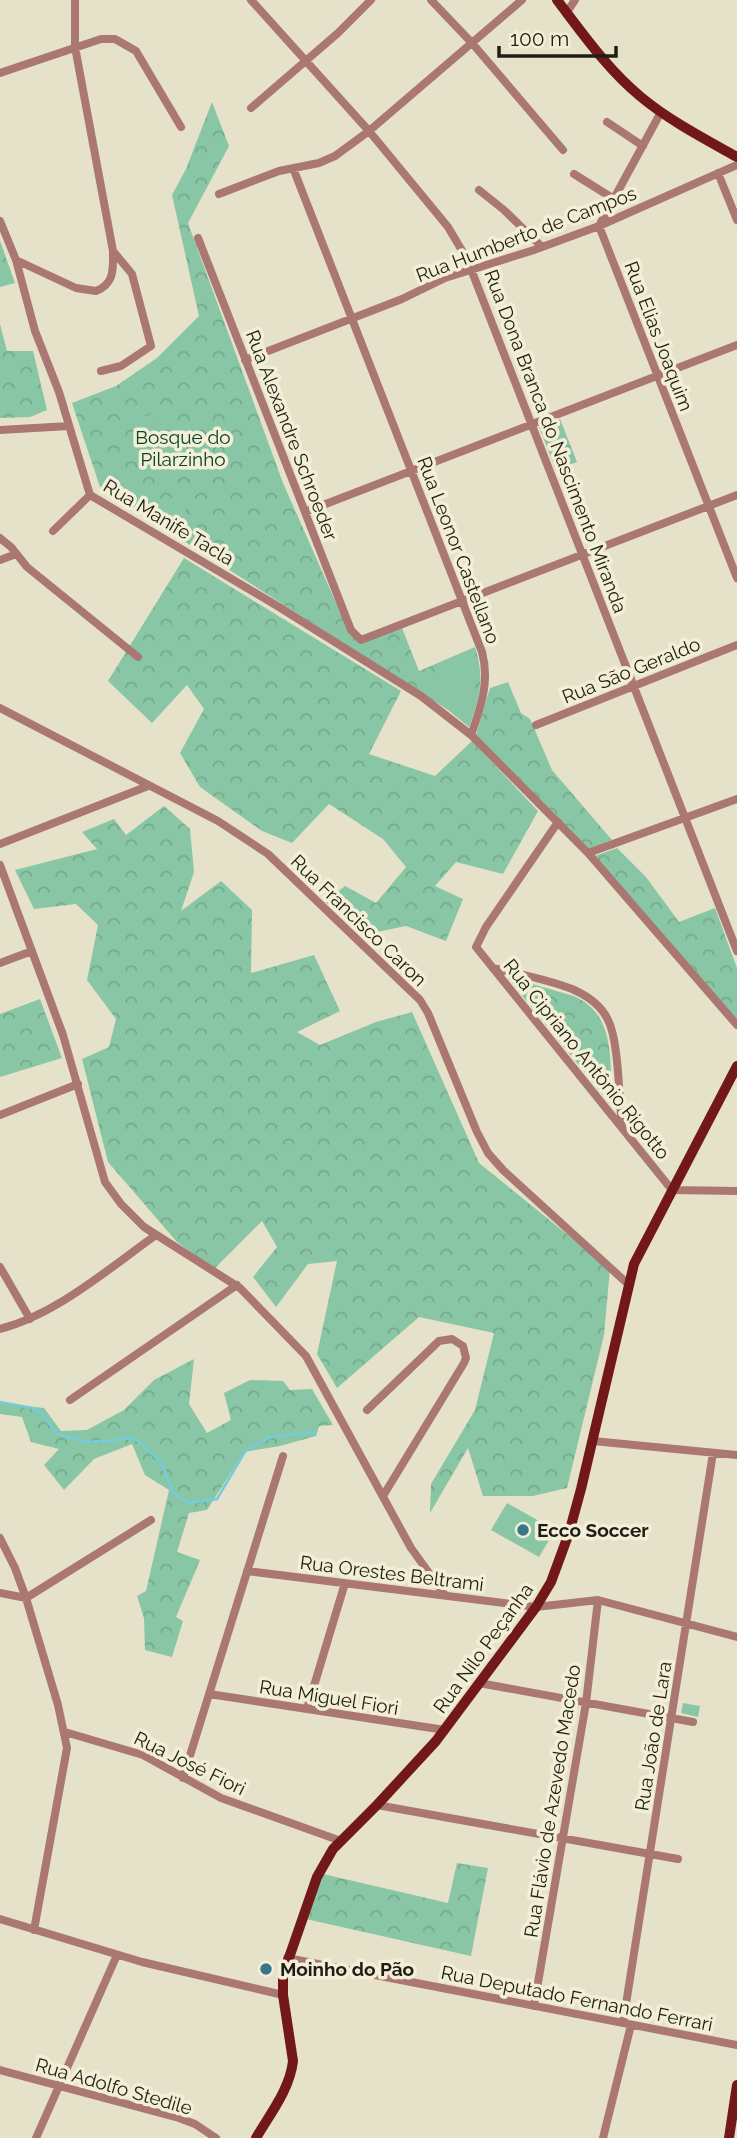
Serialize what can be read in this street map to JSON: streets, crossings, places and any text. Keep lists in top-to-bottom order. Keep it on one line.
{"streets":{"main road":["Rua Nilo Peçanha"],"street":["Rua Humberto de Campos","Rua Elias Joaquim","Rua Alexandre Schroeder","Rua Dona Branca do Nascimento Miranda","Rua Manife Tacla","Rua Leonor Castellano","Rua São Geraldo","Rua Francisco Caron","Rua Cipriano Antônio Rigotto","Rua Orestes Beltrami","Rua Miguel Fiori","Rua João de Lara","Rua José Fiori","Rua Flávio de Azevedo Macedo","Rua Deputado Fernando Ferrari","Rua Adolfo Stedile"]},"crossings":[["Rua Humberto de Campos","Rua Elias Joaquim"],["Rua Humberto de Campos","Rua Alexandre Schroeder"],["Rua Humberto de Campos","Rua Dona Branca do Nascimento Miranda"],["Rua Humberto de Campos","Rua Leonor Castellano"],["Rua Alexandre Schroeder","Rua Leonor Castellano"],["Rua Dona Branca do Nascimento Miranda","Rua São Geraldo"],["Rua Manife Tacla","Rua Leonor Castellano"],["Rua Francisco Caron","Rua Nilo Peçanha"],["Rua Cipriano Antônio Rigotto","Rua Nilo Peçanha"],["Rua Orestes Beltrami","Rua Nilo Peçanha"],["Rua Orestes Beltrami","Rua João de Lara"],["Rua Orestes Beltrami","Rua Flávio de Azevedo Macedo"],["Rua Nilo Peçanha","Rua Miguel Fiori"],["Rua Nilo Peçanha","Rua José Fiori"],["Rua Nilo Peçanha","Rua Deputado Fernando Ferrari"],["Rua João de Lara","Rua Deputado Fernando Ferrari"],["Rua Flávio de Azevedo Macedo","Rua Deputado Fernando Ferrari"]],"parks":["Bosque do Pilarzinho"],"places":["Ecco Soccer","Moinho do Pão"],"scale_bar":"100 m"}
